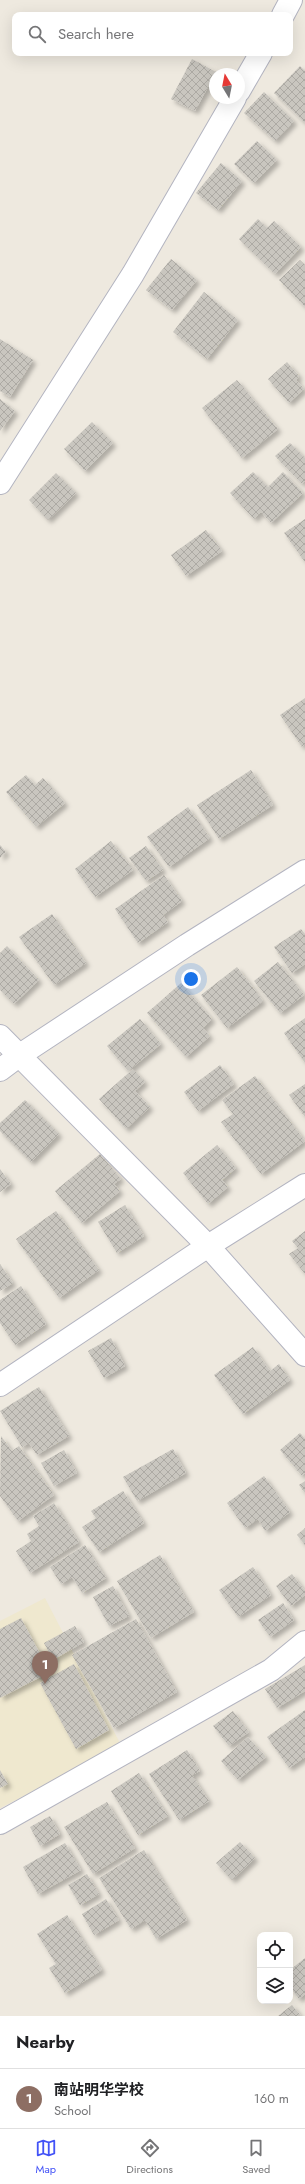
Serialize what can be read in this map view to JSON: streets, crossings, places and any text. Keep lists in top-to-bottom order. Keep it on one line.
{"north":"top","page":{"search":"Search here","pins":"1","heading":"Nearby","list":[{"mark":"1","name":"南站明华学校","note":"School","value":"160 m"}],"nav":["Map","Directions","Saved"]}}
